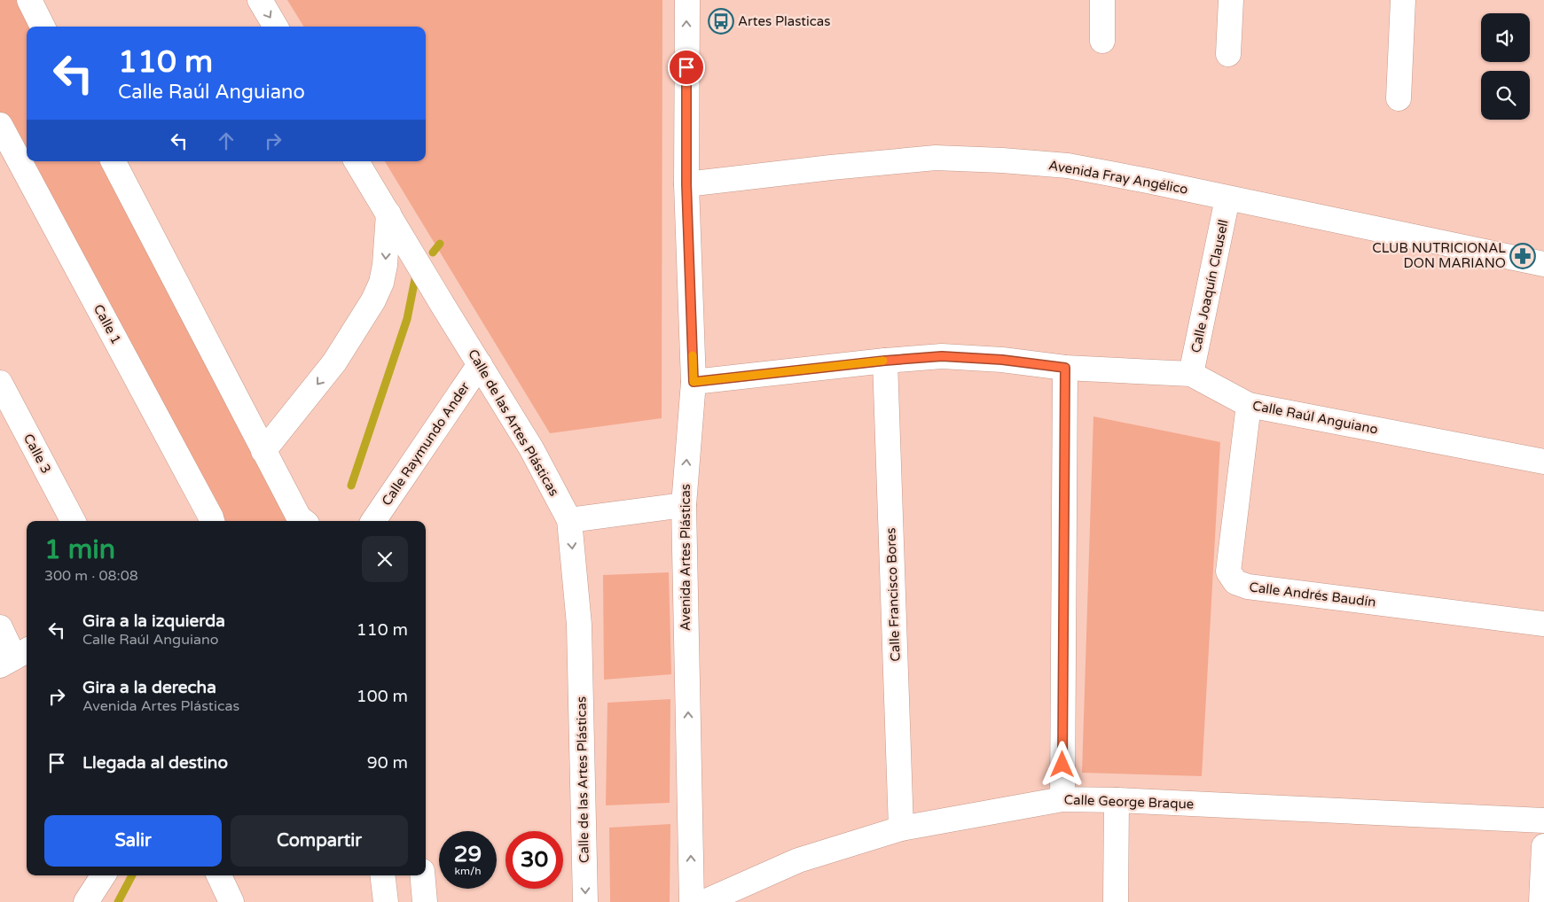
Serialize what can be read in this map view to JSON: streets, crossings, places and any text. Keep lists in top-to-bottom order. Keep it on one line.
{"streets":{"street":["Avenida Fray Angélico","Calle Joaquín Clausell","Calle 1","Calle Raúl Anguiano","Calle de las Artes Plásticas","Calle Raymundo Ander","Calle 3","Avenida Artes Plásticas","Calle Francisco Bores","Calle Andrés Baudín","Calle George Braque"]},"crossings":[["Avenida Fray Angélico","Calle Joaquín Clausell"],["Avenida Fray Angélico","Avenida Artes Plásticas"],["Calle Joaquín Clausell","Calle Raúl Anguiano"],["Calle Raúl Anguiano","Avenida Artes Plásticas"],["Calle Raúl Anguiano","Calle Francisco Bores"],["Calle Raúl Anguiano","Calle Andrés Baudín"],["Calle de las Artes Plásticas","Calle Raymundo Ander"],["Calle Francisco Bores","Calle George Braque"]],"one_way":["Calle de las Artes Plásticas","Avenida Artes Plásticas"],"places":{"bus stop":["Artes Plasticas"],"pharmacy":["CLUB NUTRICIONAL DON MARIANO"]},"page":{"turn":["110 m","Calle Raúl Anguiano"],"heading":["1 min","300 m · 08:08"],"list":[{"name":"Gira a la izquierda","note":"Calle Raúl Anguiano","value":"110 m"},{"name":"Gira a la derecha","note":"Avenida Artes Plásticas","value":"100 m"},{"name":"Llegada al destino","value":"90 m"}],"buttons":["Salir","Compartir"],"speed":"29 km/h","limit":"30"}}
